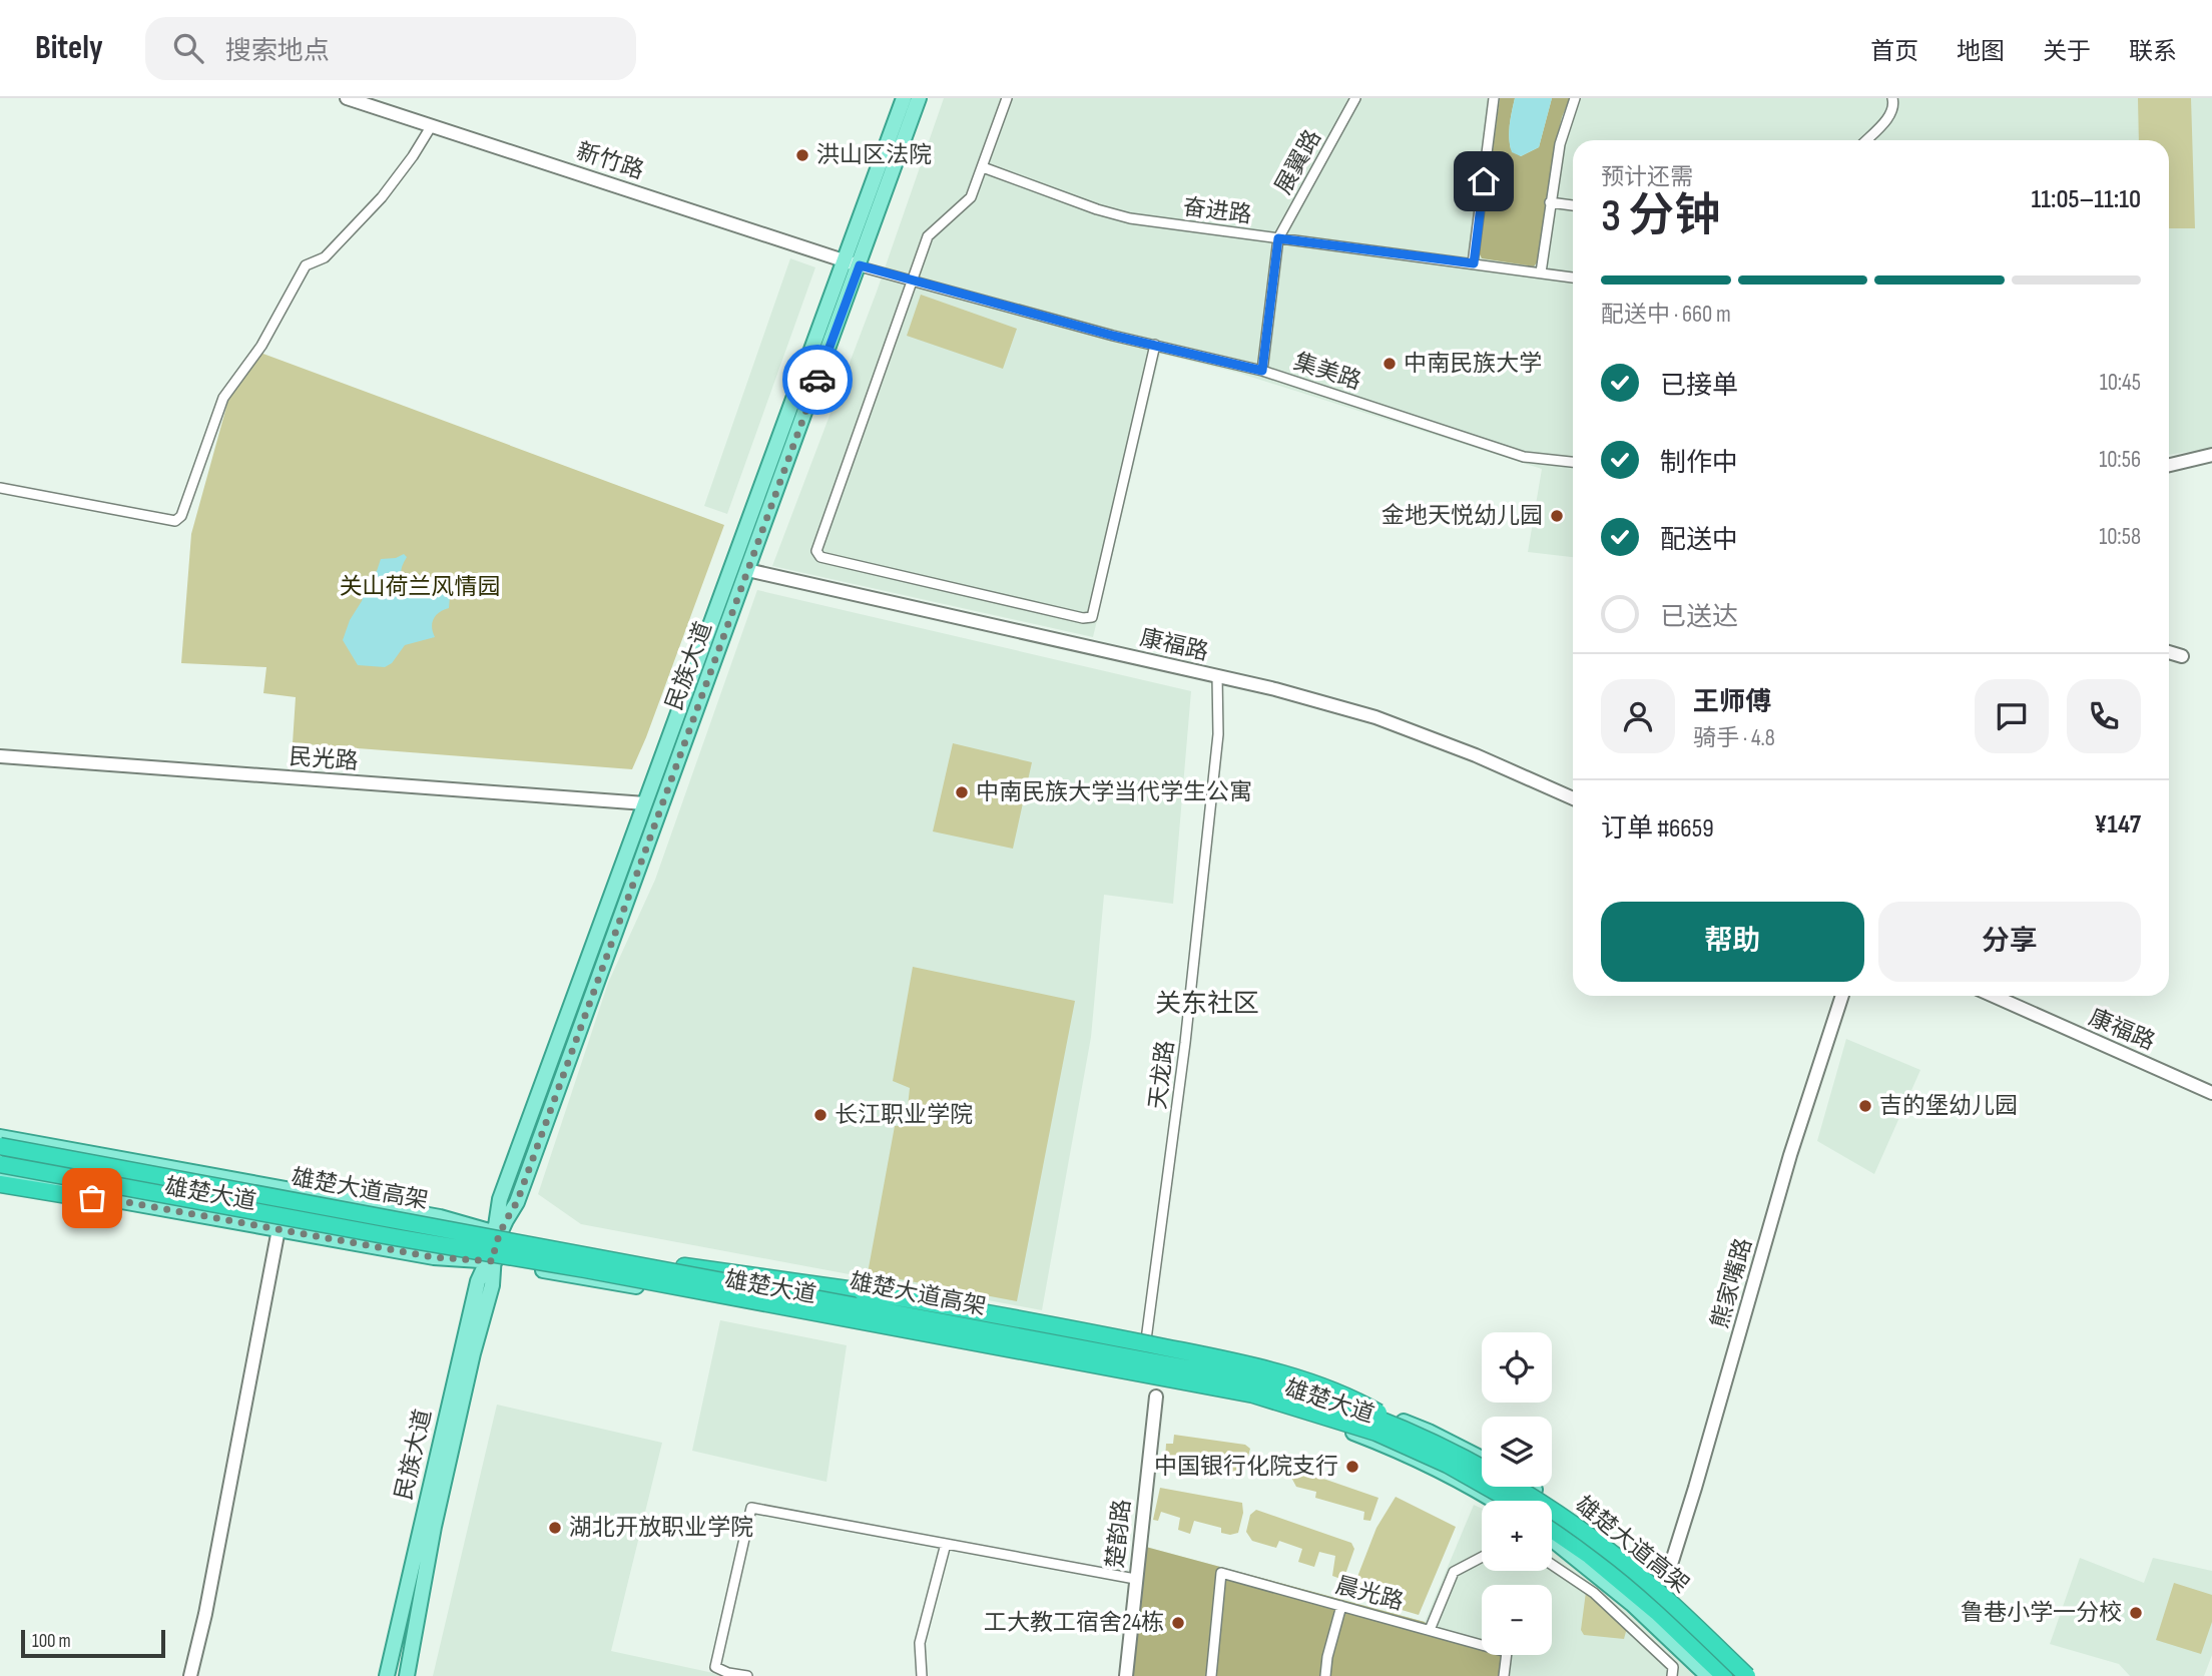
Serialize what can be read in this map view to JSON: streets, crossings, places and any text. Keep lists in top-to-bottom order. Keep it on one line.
{"streets":{"highway":["雄楚大道高架"],"main road":["民族大道","雄楚大道"],"street":["新竹路","展翼路","奋进路","集美路","康福路","民光路","天龙路","熊家嘴路","楚韵路","晨光路"]},"crossings":[["新竹路","集美路"],["新竹路","民族大道"],["展翼路","奋进路"],["展翼路","集美路"],["集美路","民族大道"],["康福路","民族大道"],["康福路","天龙路"],["民族大道","民光路"],["民族大道","雄楚大道"],["天龙路","雄楚大道"]],"districts":["关东社区"],"parks":["关山荷兰风情园"],"places":["洪山区法院","中南民族大学","金地天悦幼儿园","中南民族大学当代学生公寓","吉的堡幼儿园","长江职业学院","中国银行化院支行","湖北开放职业学院","鲁巷小学一分校","工大教工宿舍24栋"],"scale_bar":"100 m","page":{"header":"Bitely","search":"搜索地点","nav":["首页","地图","关于","联系"],"heading":["3 分钟","预计还需","11:05–11:10"],"panel":["王师傅","骑手 · 4.8","订单 #6659","¥147"],"bar":"配送中 · 660 m","list":[["已接单","10:45"],["制作中","10:56"],["配送中","10:58"],"已送达"],"buttons":["帮助","分享"],"map_buttons":["+","−"],"scale":"100 m"}}
